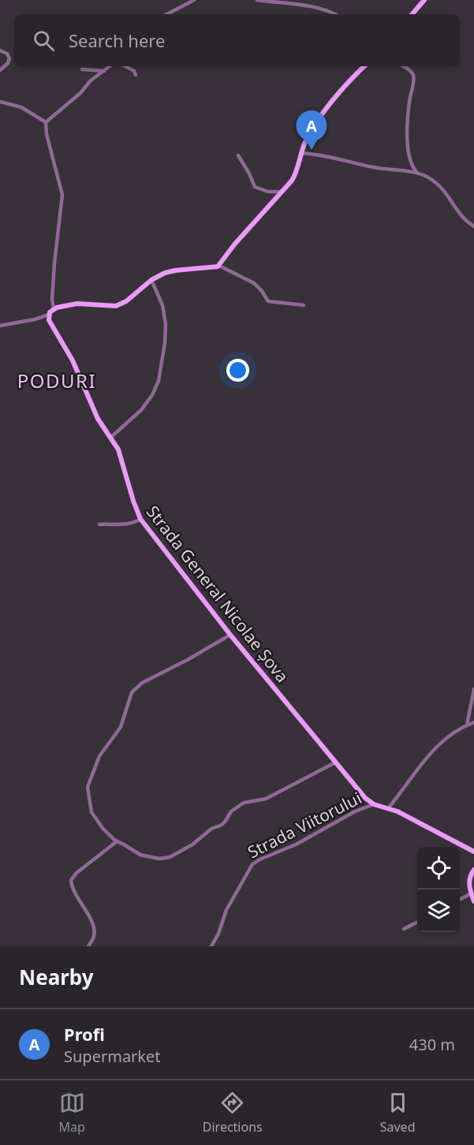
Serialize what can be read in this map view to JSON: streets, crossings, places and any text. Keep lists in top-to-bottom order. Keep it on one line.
{"streets":{"main road":["Strada General Nicolae Șova"],"street":["Strada Viitorului"]},"crossings":[["Strada General Nicolae Șova","Strada Viitorului"]],"districts":["PODURI"],"page":{"search":"Search here","pins":"A","heading":"Nearby","list":[{"mark":"A","name":"Profi","note":"Supermarket","value":"430 m"}],"nav":["Map","Directions","Saved"]}}
